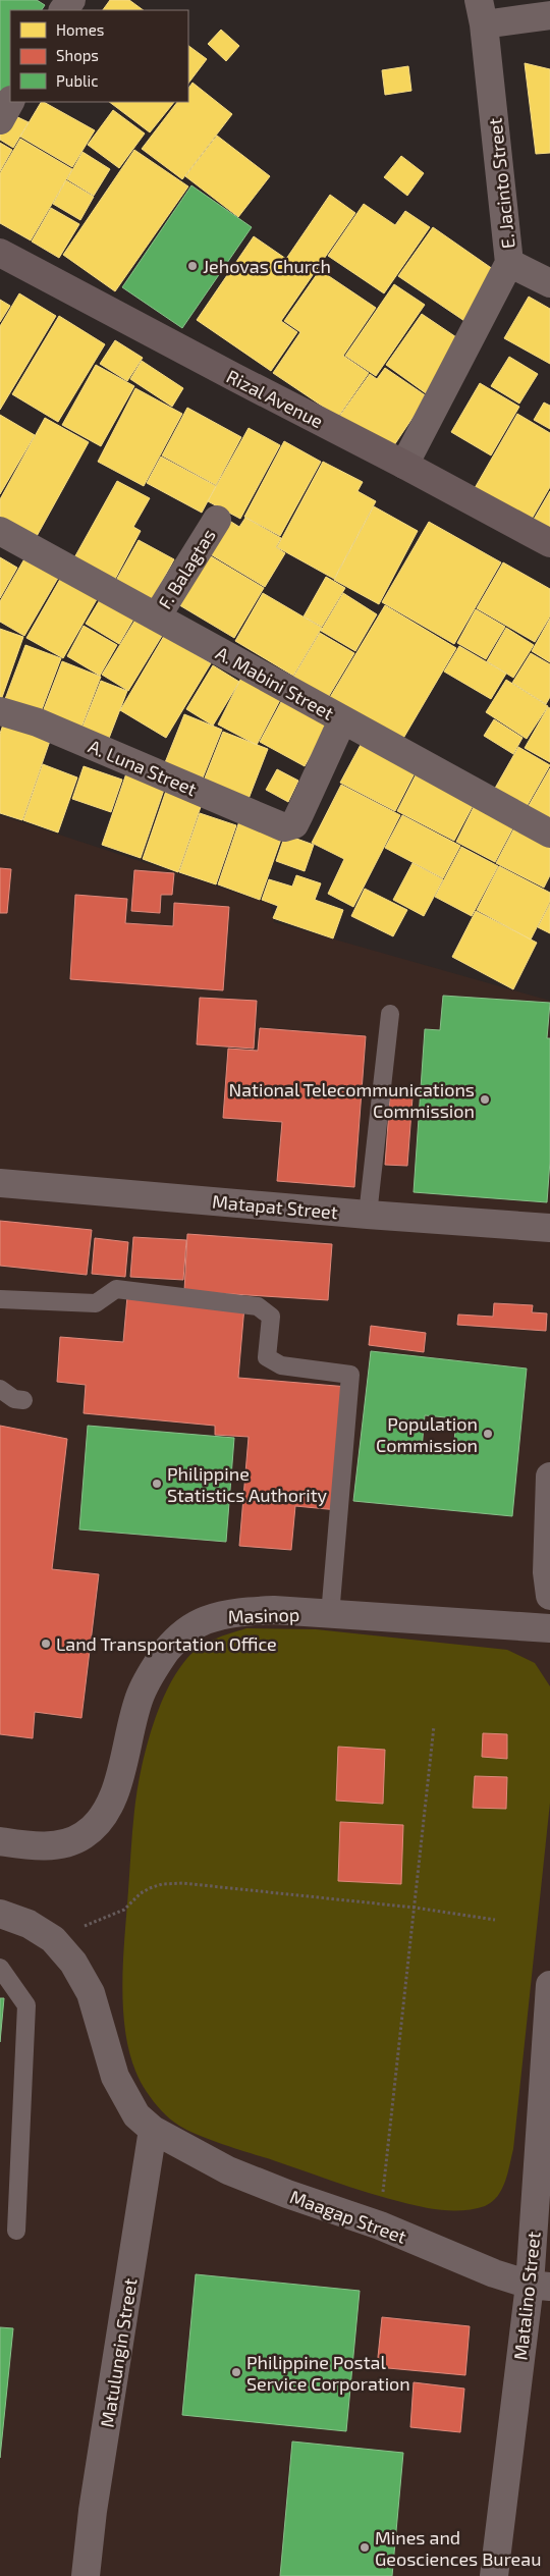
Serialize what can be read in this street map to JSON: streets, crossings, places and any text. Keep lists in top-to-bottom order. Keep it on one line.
{"streets":{"street":["E. Jacinto Street","Rizal Avenue","F. Balagtas","A. Mabini Street","A. Luna Street","Matapat Street","Masinop","Maagap Street","Matalino Street","Matulungin Street"]},"crossings":[["E. Jacinto Street","Rizal Avenue"],["F. Balagtas","A. Mabini Street"],["A. Mabini Street","A. Luna Street"],["Maagap Street","Matalino Street"],["Maagap Street","Matulungin Street"]],"places":["Jehovas Church","National Telecommunications Commission","Population Commission","Philippine Statistics Authority","Land Transportation Office","Philippine Postal Service Corporation","Mines and Geosciences Bureau"],"legend":["Homes","Shops","Public"]}
